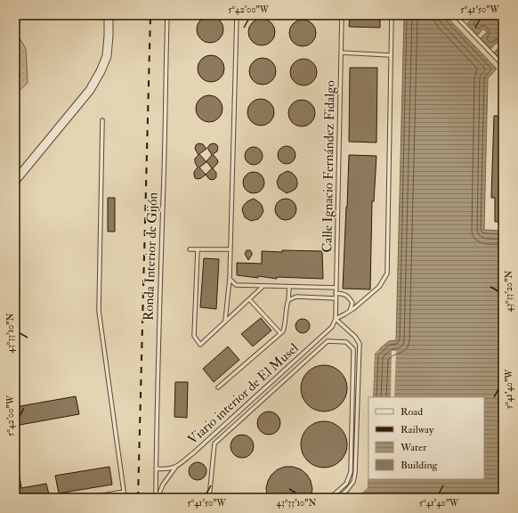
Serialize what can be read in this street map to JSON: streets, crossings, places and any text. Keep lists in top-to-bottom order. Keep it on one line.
{"streets":{"lane":["Calle Ignacio Fernández Fidalgo","Ronda Interior de Gijón","Viario interior de El Musel"]},"crossings":[["Calle Ignacio Fernández Fidalgo","Viario interior de El Musel"]],"legend":["Road","Railway","Water","Building"],"coordinates":["5°42'00\"W","5°41'50\"W","43°33'20\"N","43°33'10\"N","5°41'40\"W"]}
